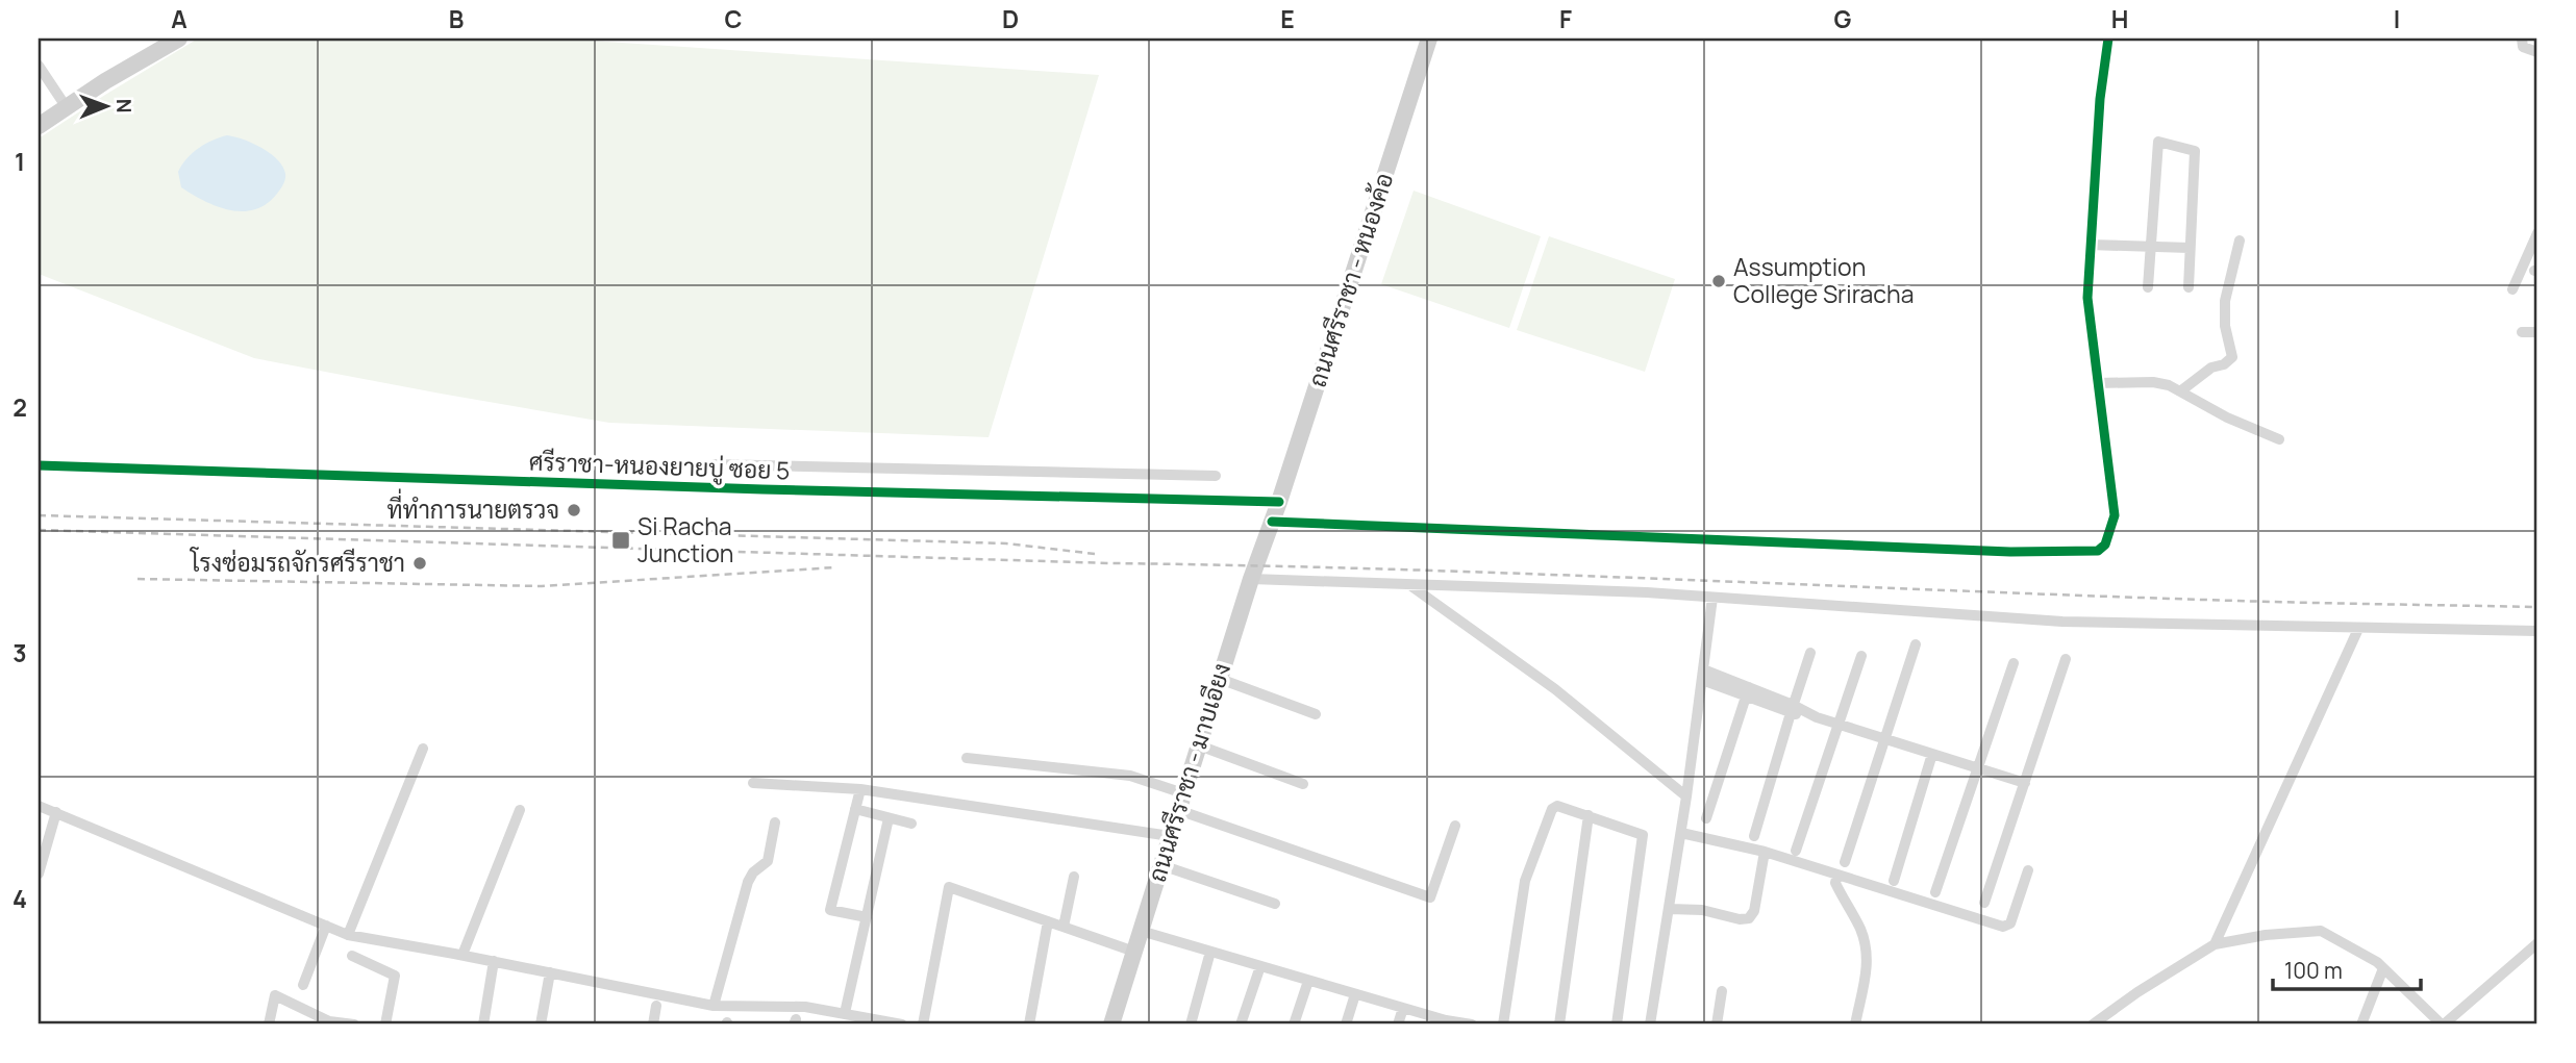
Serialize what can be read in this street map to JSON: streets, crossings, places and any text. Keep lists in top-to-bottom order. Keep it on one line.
{"streets":{"main road":["ถนนศรีราชา - หนองค้อ","ถนนศรีราชา - มาบเอียง"],"street":["ศรีราชา-หนองยายบู่ ซอย 5"]},"crossings":[["ถนนศรีราชา - หนองค้อ","ศรีราชา-หนองยายบู่ ซอย 5"],["ถนนศรีราชา - หนองค้อ","ถนนศรีราชา - มาบเอียง"]],"places":{"other":["Assumption College Sriracha","ที่ทำการนายตรวจ","โรงซ่อมรถจักรศรีราชา"],"transit":["Si Racha Junction"]},"scale_bar":"100 m","north":"right","grid":{"columns":["A","B","C","D","E","F","G","H","I"],"rows":["1","2","3","4"]}}
